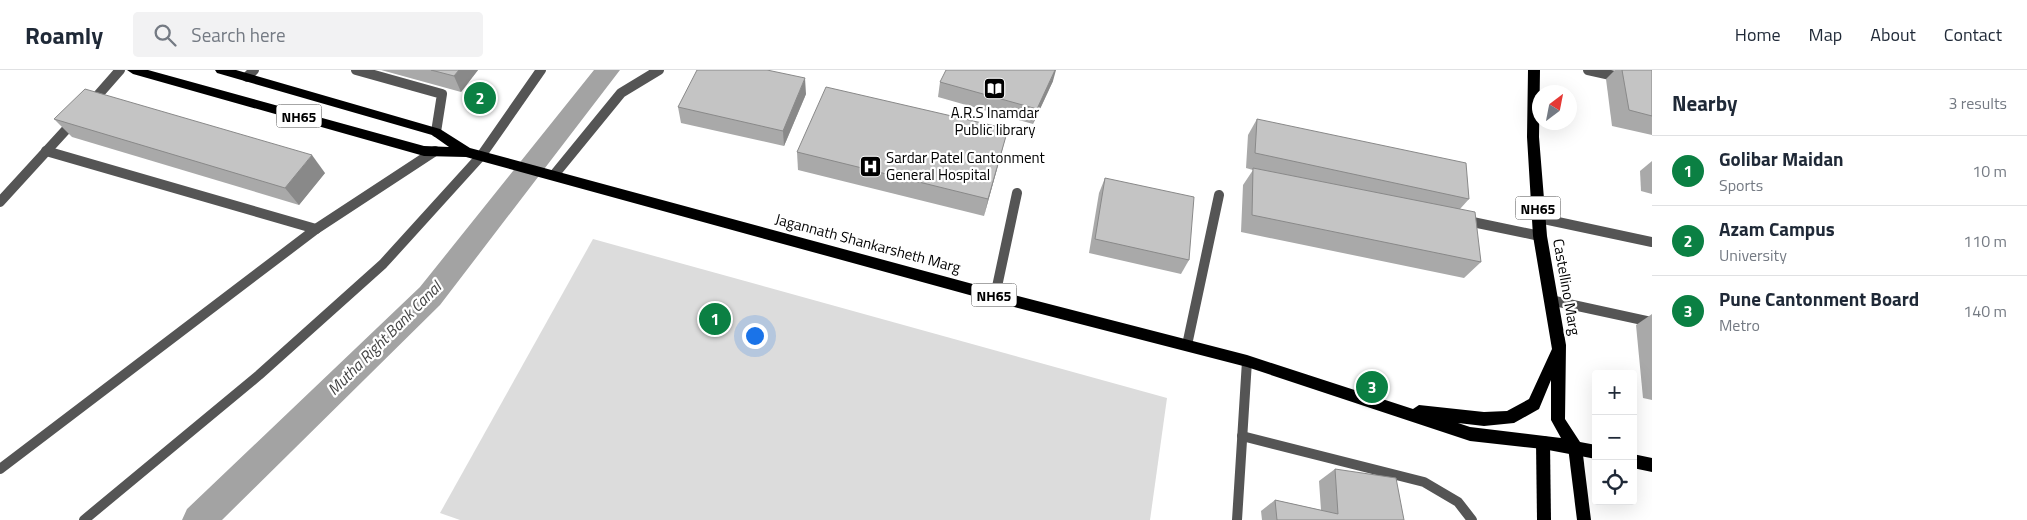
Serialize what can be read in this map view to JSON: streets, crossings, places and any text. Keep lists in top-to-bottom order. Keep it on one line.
{"streets":{"highway":["NH65","Jagannath Shankarsheth Marg","Castellino Marg"]},"crossings":[["NH65","Jagannath Shankarsheth Marg"],["Jagannath Shankarsheth Marg","Castellino Marg"]],"water":["Mutha Right Bank Canal"],"places":{"library":["A.R.S Inamdar Public library"],"hospital":["Sardar Patel Cantonment General Hospital"]},"north":"top right","page":{"header":"Roamly","search":"Search here","nav":["Home","Map","About","Contact"],"heading":["Nearby","3 results"],"pins":["2","1","3"],"list":[{"mark":"1","name":"Golibar Maidan","note":"Sports","value":"10 m"},{"mark":"2","name":"Azam Campus","note":"University","value":"110 m"},{"mark":"3","name":"Pune Cantonment Board","note":"Metro","value":"140 m"}],"map_buttons":["+","−"]}}
